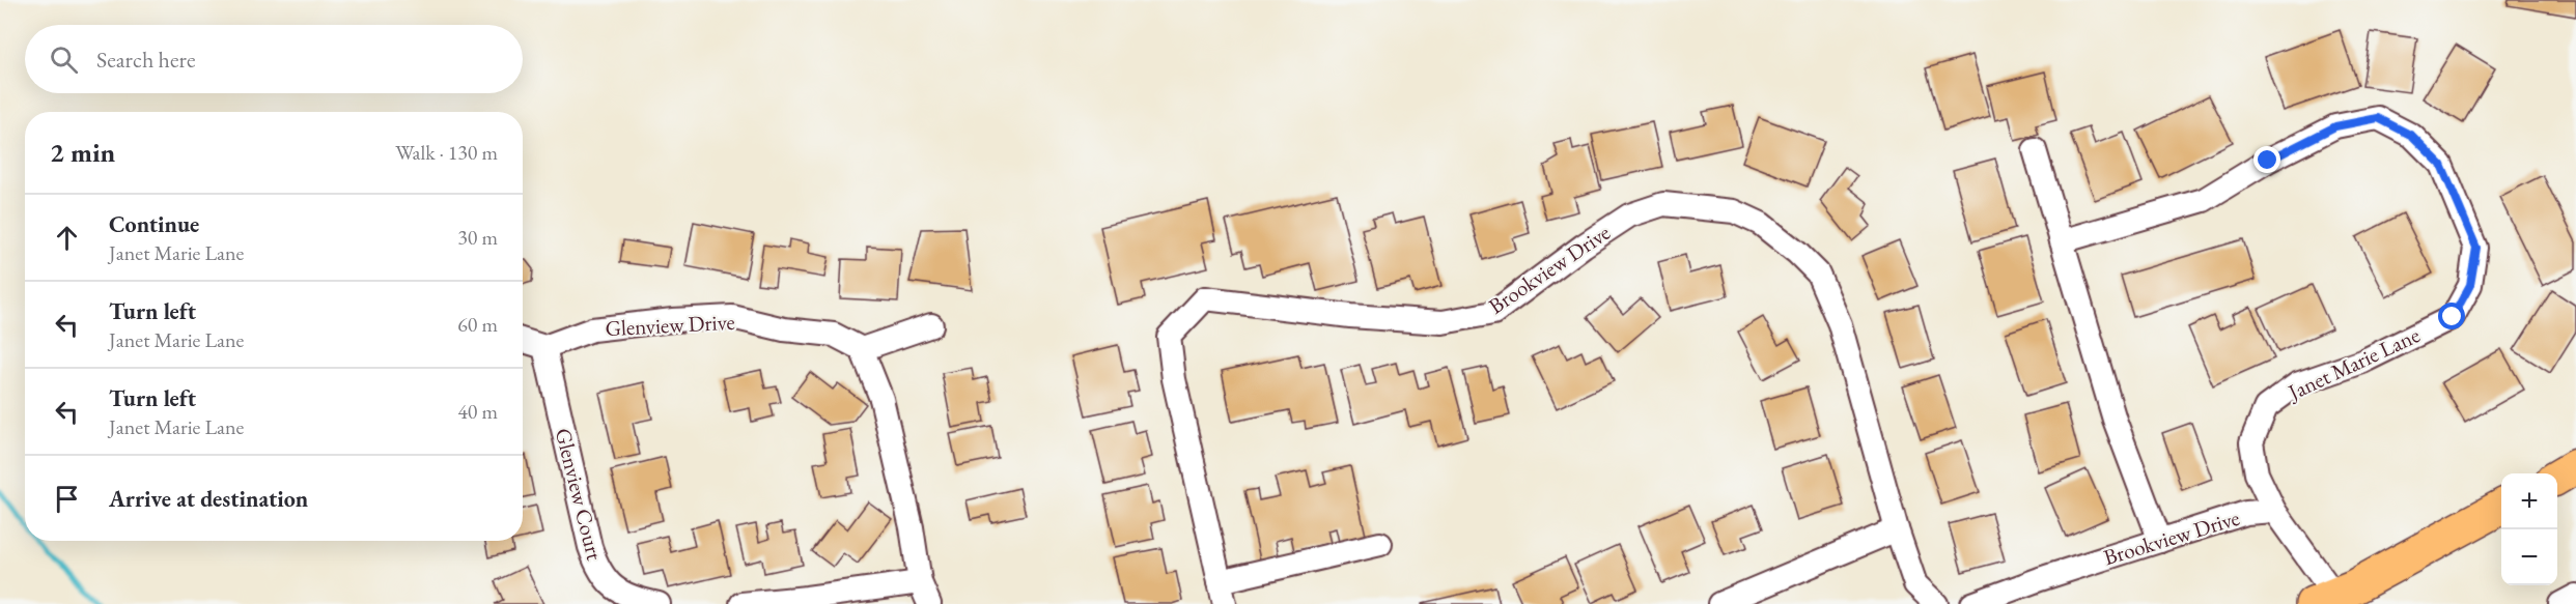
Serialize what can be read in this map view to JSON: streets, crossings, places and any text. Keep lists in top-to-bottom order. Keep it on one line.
{"streets":{"street":["Brookview Drive","Glenview Drive","Janet Marie Lane","Glenview Court"]},"crossings":[["Brookview Drive","Janet Marie Lane"],["Glenview Drive","Glenview Court"]],"page":{"search":"Search here","heading":["2 min","Walk · 130 m"],"list":[["Continue","Janet Marie Lane","30 m"],["Turn left","Janet Marie Lane","60 m"],["Turn left","Janet Marie Lane","40 m"],"Arrive at destination"],"map_buttons":["+","−"]}}
